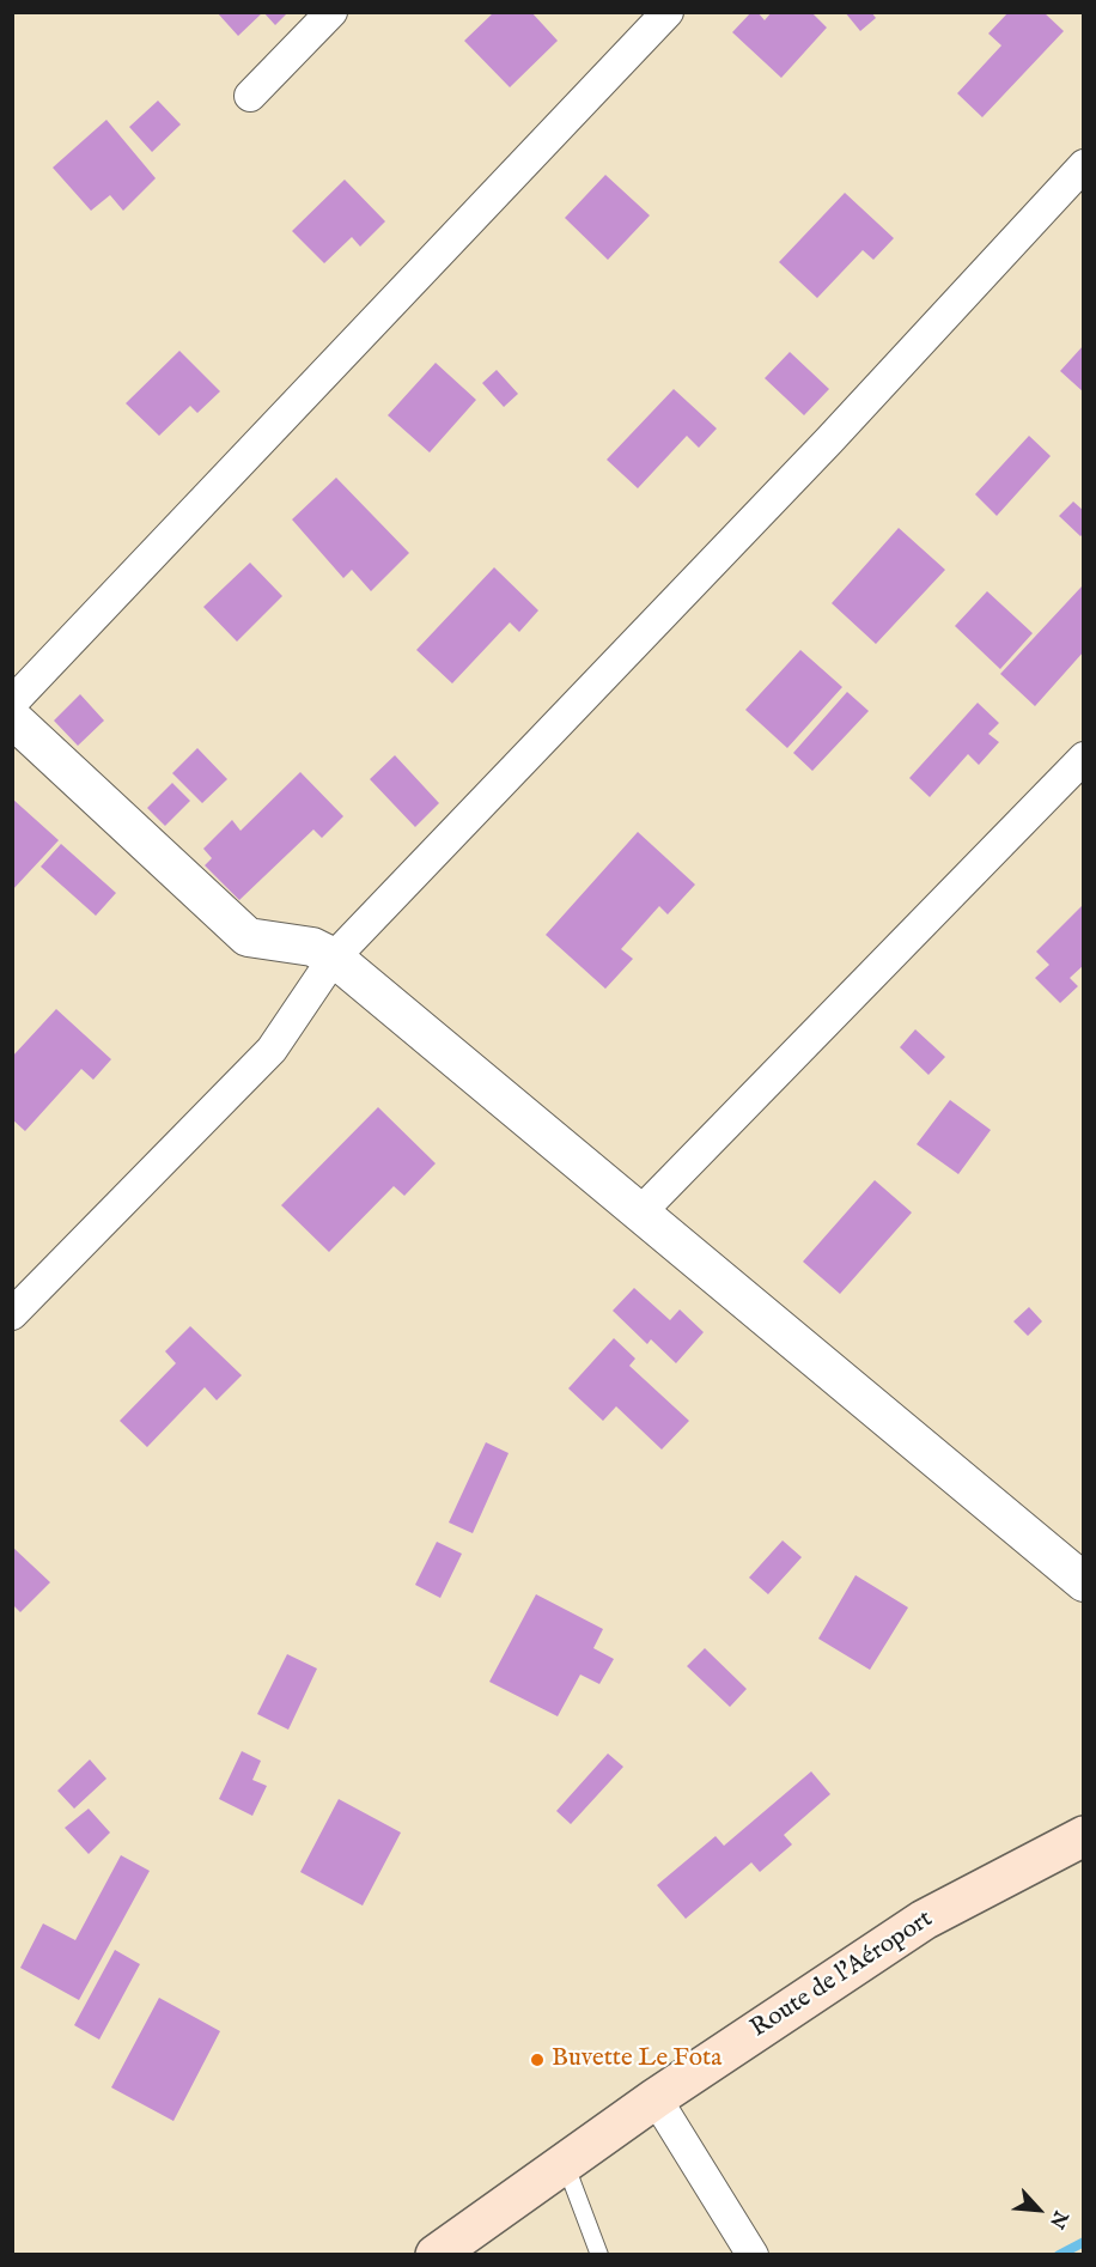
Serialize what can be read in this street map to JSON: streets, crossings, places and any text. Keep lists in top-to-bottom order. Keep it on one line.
{"streets":{"main road":["Route de l'Aéroport"]},"places":["Buvette Le Fota"],"north":"bottom right"}
